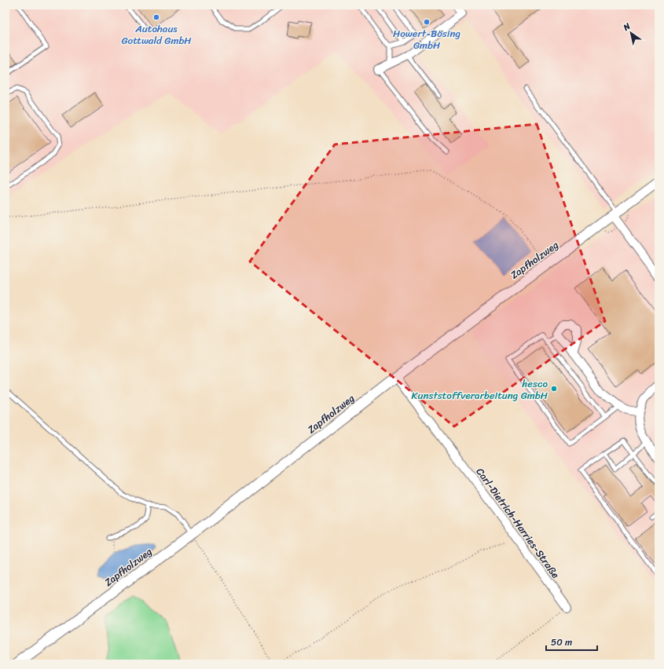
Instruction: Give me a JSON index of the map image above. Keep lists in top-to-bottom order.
{
  "streets": {
    "street": ["Zapfholzweg", "Carl-Dietrich-Harries-Straße"]
  },
  "crossings": [
    ["Zapfholzweg", "Carl-Dietrich-Harries-Straße"]
  ],
  "places": ["Autohaus Gottwald GmbH", "Howert-Bösing GmbH", "hesco Kunststoffverarbeitung GmbH"],
  "scale_bar": "50 m",
  "north": "top left"
}
